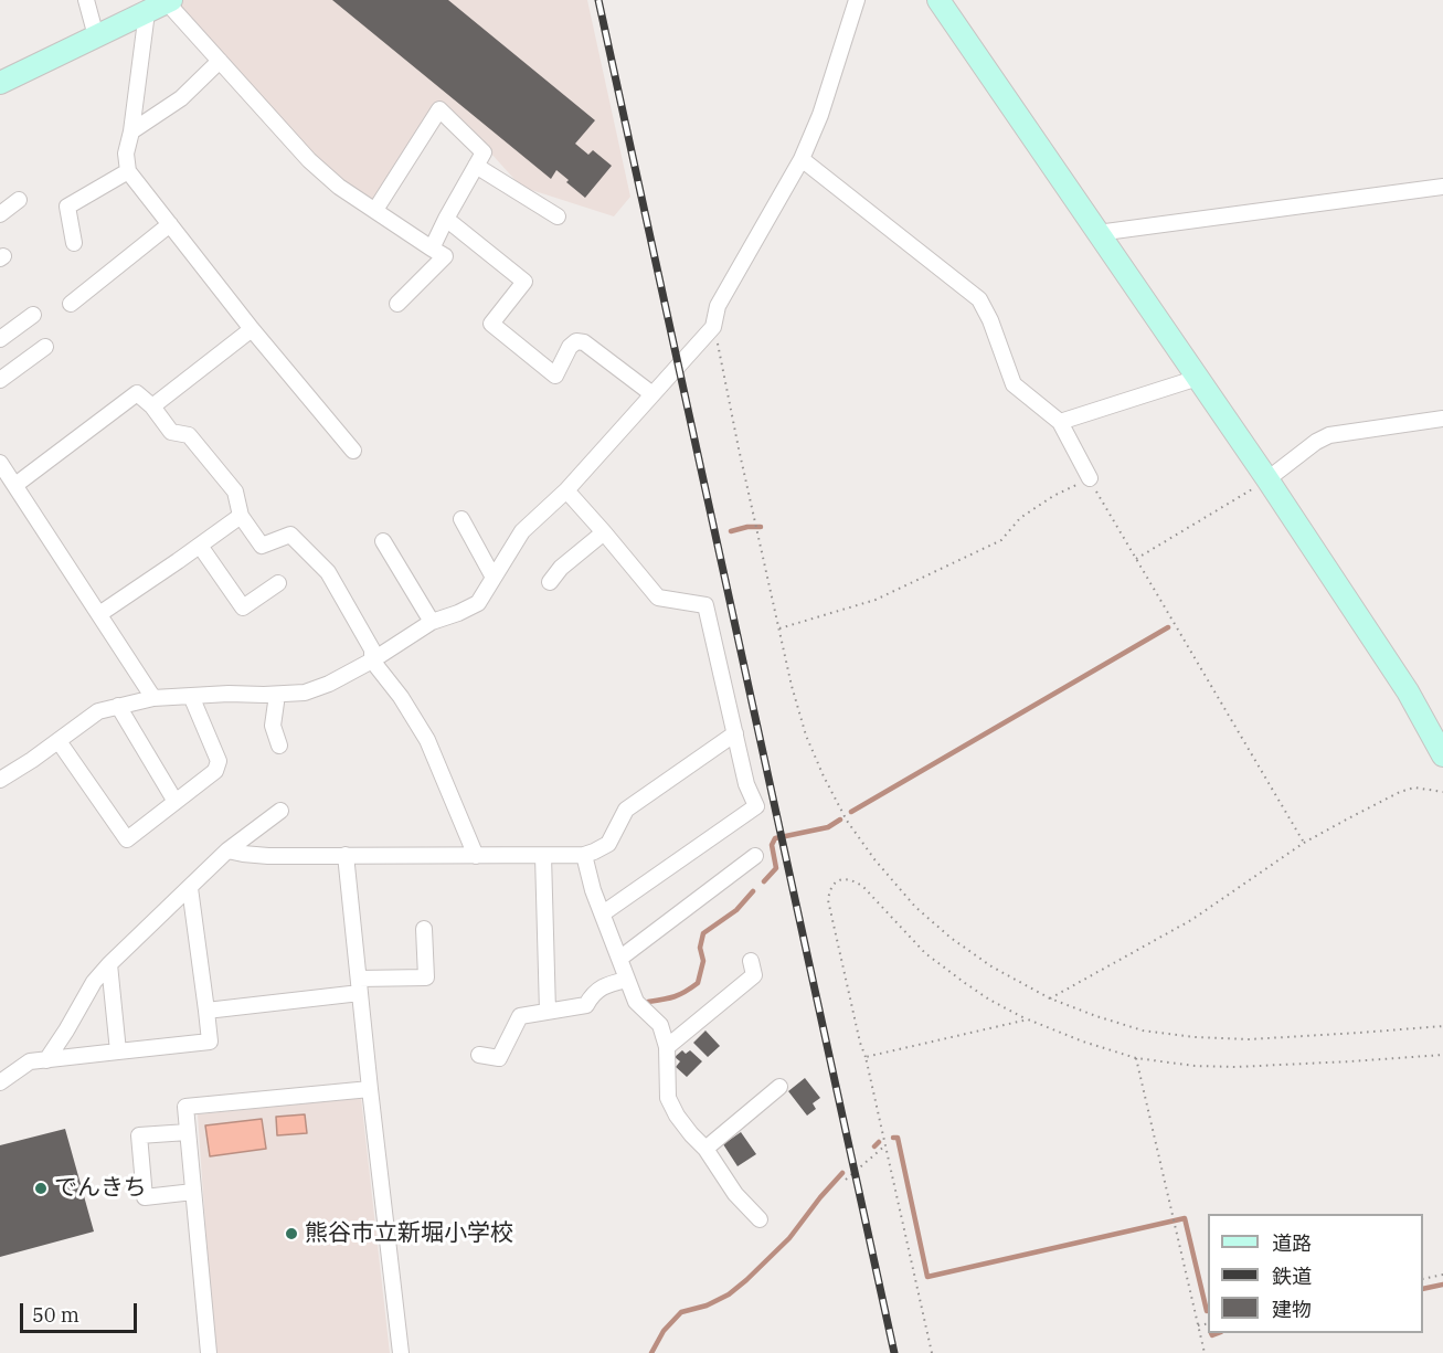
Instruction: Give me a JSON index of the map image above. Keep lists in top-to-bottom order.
{
  "places": ["でんきち", "熊谷市立新堀小学校"],
  "legend": ["道路", "鉄道", "建物"],
  "scale_bar": "50 m"
}
